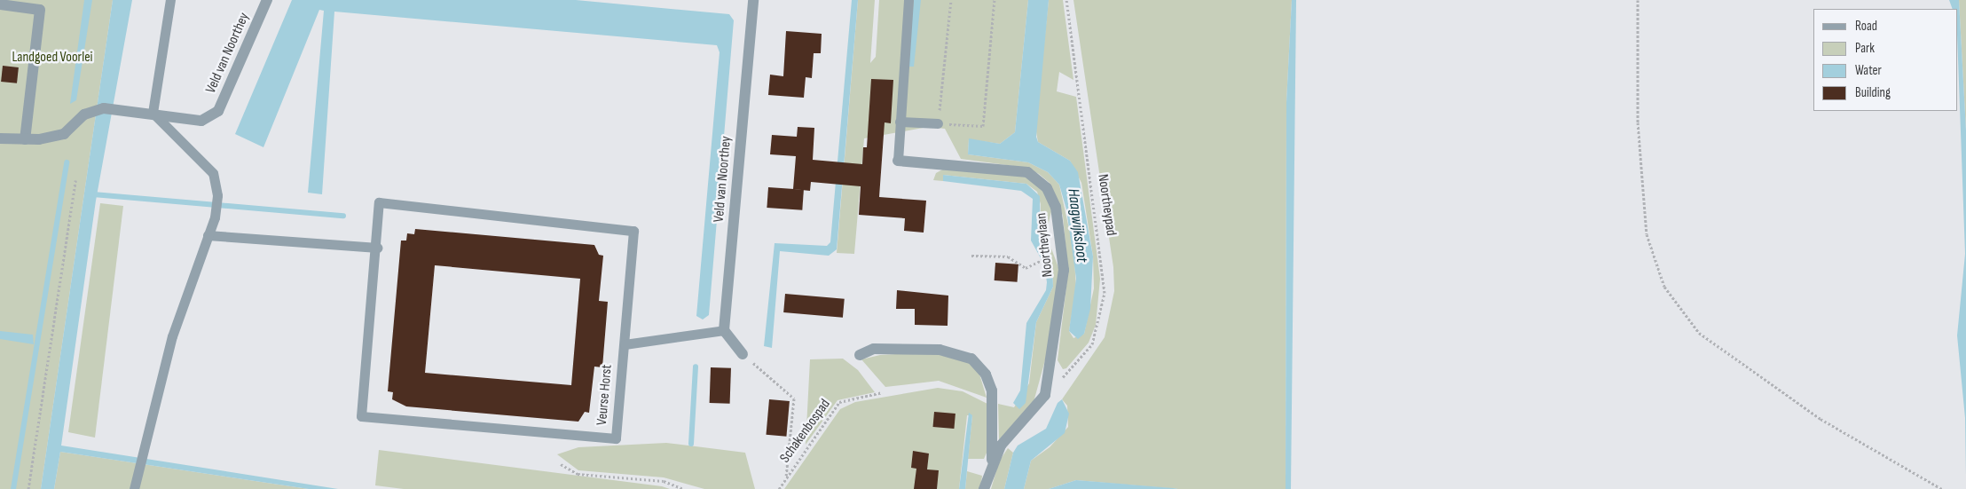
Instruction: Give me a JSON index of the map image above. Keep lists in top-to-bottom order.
{
  "streets": {
    "street": ["Veld van Noorthey", "Noortheylaan"],
    "lane": ["Veurse Horst"],
    "path": ["Noortheypad", "Schakenbospad"]
  },
  "crossings": [
    ["Noortheypad", "Noortheylaan"]
  ],
  "water": ["Haagwijksloot"],
  "parks": ["Landgoed Voorlei"],
  "legend": [
    "Road",
    "Park",
    "Water",
    "Building"
  ]
}
